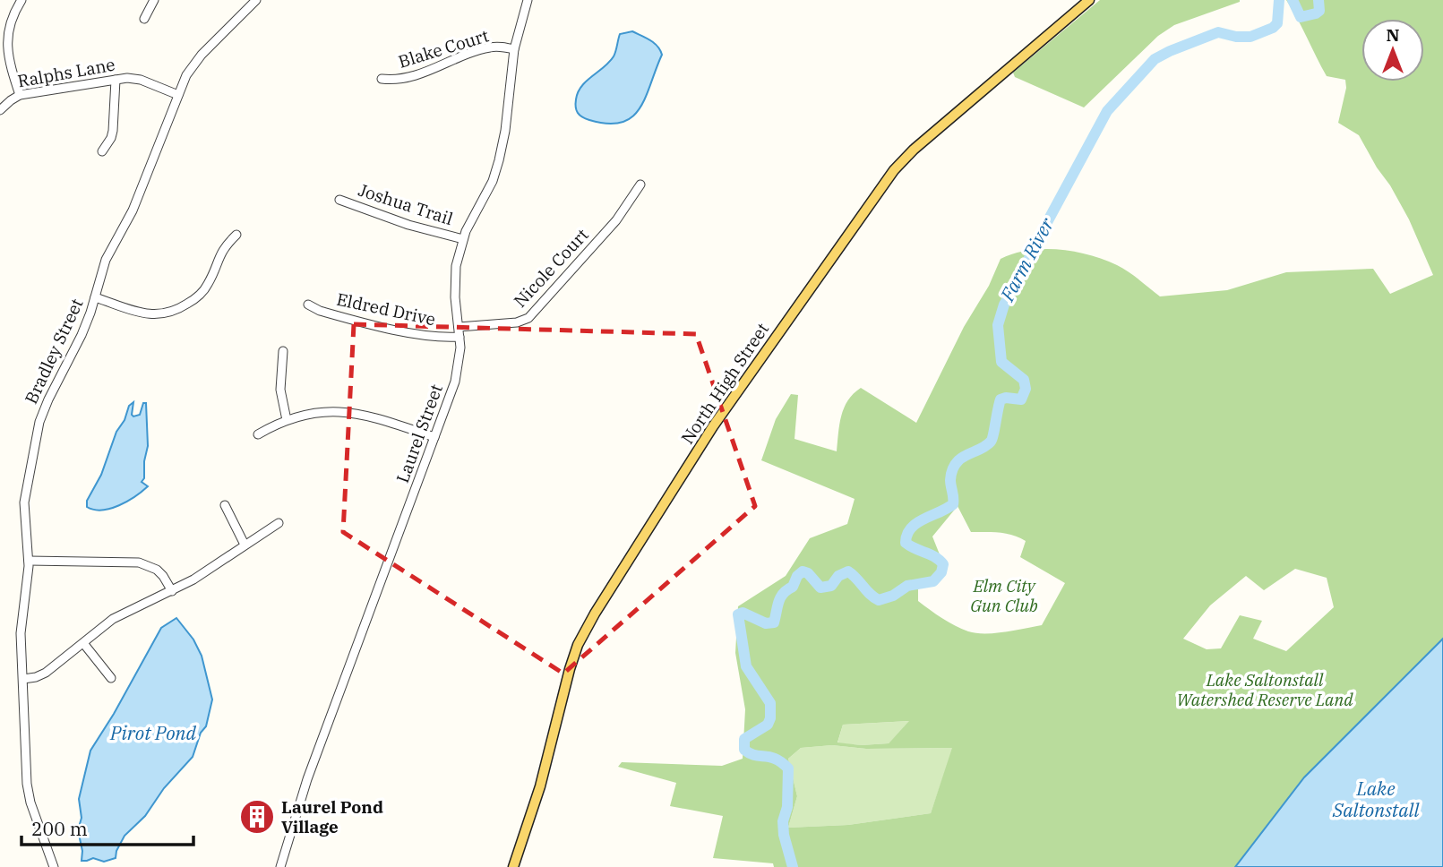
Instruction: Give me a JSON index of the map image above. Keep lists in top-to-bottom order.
{
  "streets": {
    "main road": ["North High Street"],
    "street": [
      "Blake Court",
      "Ralphs Lane",
      "Joshua Trail",
      "Nicole Court",
      "Eldred Drive",
      "Bradley Street",
      "Laurel Street"
    ]
  },
  "crossings": [
    ["Blake Court", "Laurel Street"],
    ["Ralphs Lane", "Bradley Street"],
    ["Joshua Trail", "Laurel Street"],
    ["Nicole Court", "Laurel Street"],
    ["Eldred Drive", "Laurel Street"]
  ],
  "water": ["Farm River", "Pirot Pond", "Lake Saltonstall"],
  "parks": ["Elm City Gun Club", "Lake Saltonstall Watershed Reserve Land"],
  "places": {
    "building": ["Laurel Pond Village"]
  },
  "scale_bar": "200 m",
  "north": "top"
}
